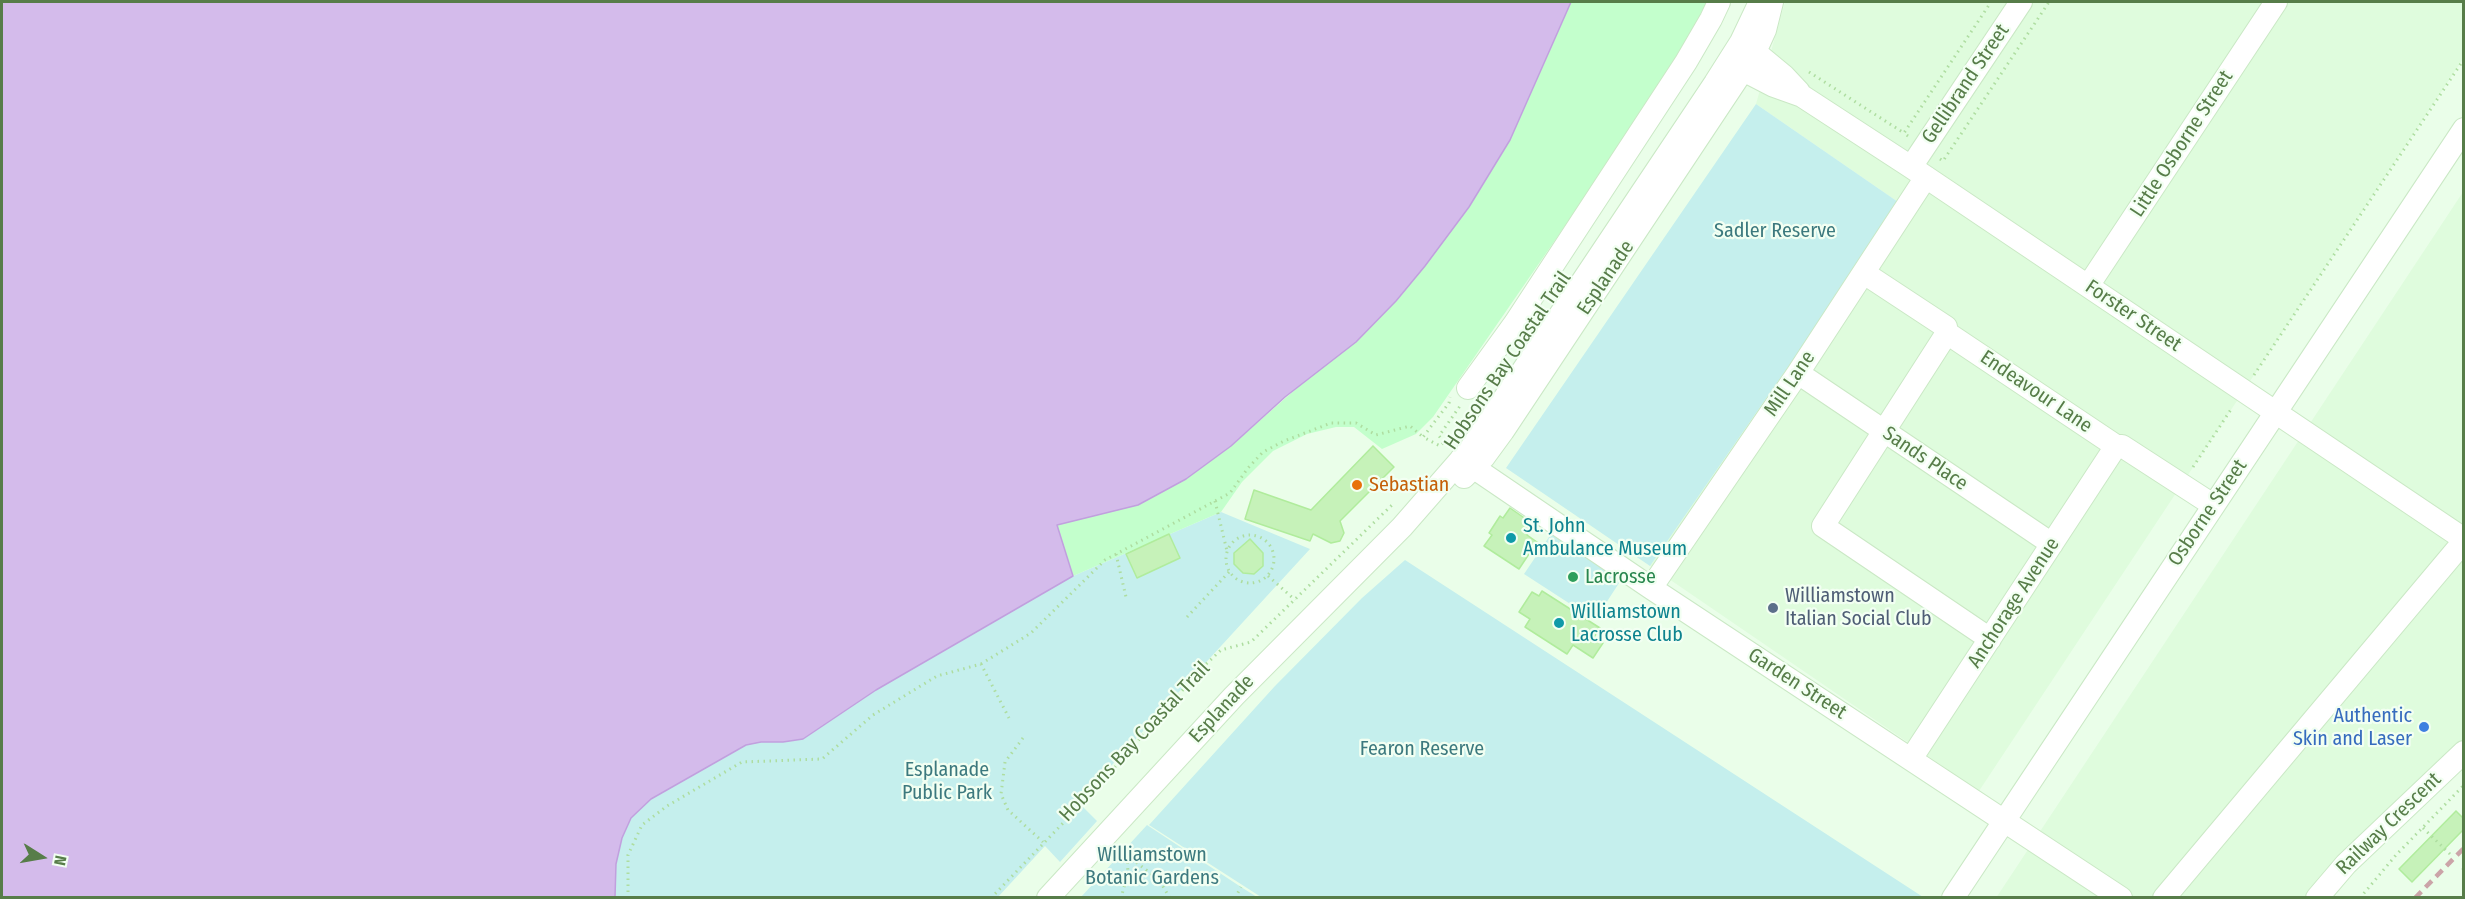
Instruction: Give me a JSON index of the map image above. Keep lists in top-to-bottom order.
{
  "streets": {
    "street": [
      "Gellibrand Street",
      "Little Osborne Street",
      "Esplanade",
      "Forster Street",
      "Hobsons Bay Coastal Trail",
      "Mill Lane",
      "Endeavour Lane",
      "Sands Place",
      "Osborne Street",
      "Anchorage Avenue",
      "Garden Street",
      "Railway Crescent"
    ]
  },
  "crossings": [
    ["Gellibrand Street", "Forster Street"],
    ["Gellibrand Street", "Mill Lane"],
    ["Little Osborne Street", "Forster Street"],
    ["Esplanade", "Forster Street"],
    ["Esplanade", "Garden Street"],
    ["Forster Street", "Mill Lane"],
    ["Forster Street", "Osborne Street"],
    ["Mill Lane", "Endeavour Lane"],
    ["Mill Lane", "Sands Place"],
    ["Mill Lane", "Garden Street"],
    ["Endeavour Lane", "Osborne Street"],
    ["Endeavour Lane", "Anchorage Avenue"],
    ["Sands Place", "Anchorage Avenue"],
    ["Osborne Street", "Garden Street"],
    ["Anchorage Avenue", "Garden Street"]
  ],
  "parks": [
    "Sadler Reserve",
    "Fearon Reserve",
    "Esplanade Public Park",
    "Williamstown Botanic Gardens"
  ],
  "places": [
    "Sebastian",
    "St. John Ambulance Museum",
    "Lacrosse",
    "Williamstown Italian Social Club",
    "Williamstown Lacrosse Club",
    "Authentic Skin and Laser"
  ],
  "north": "right"
}
